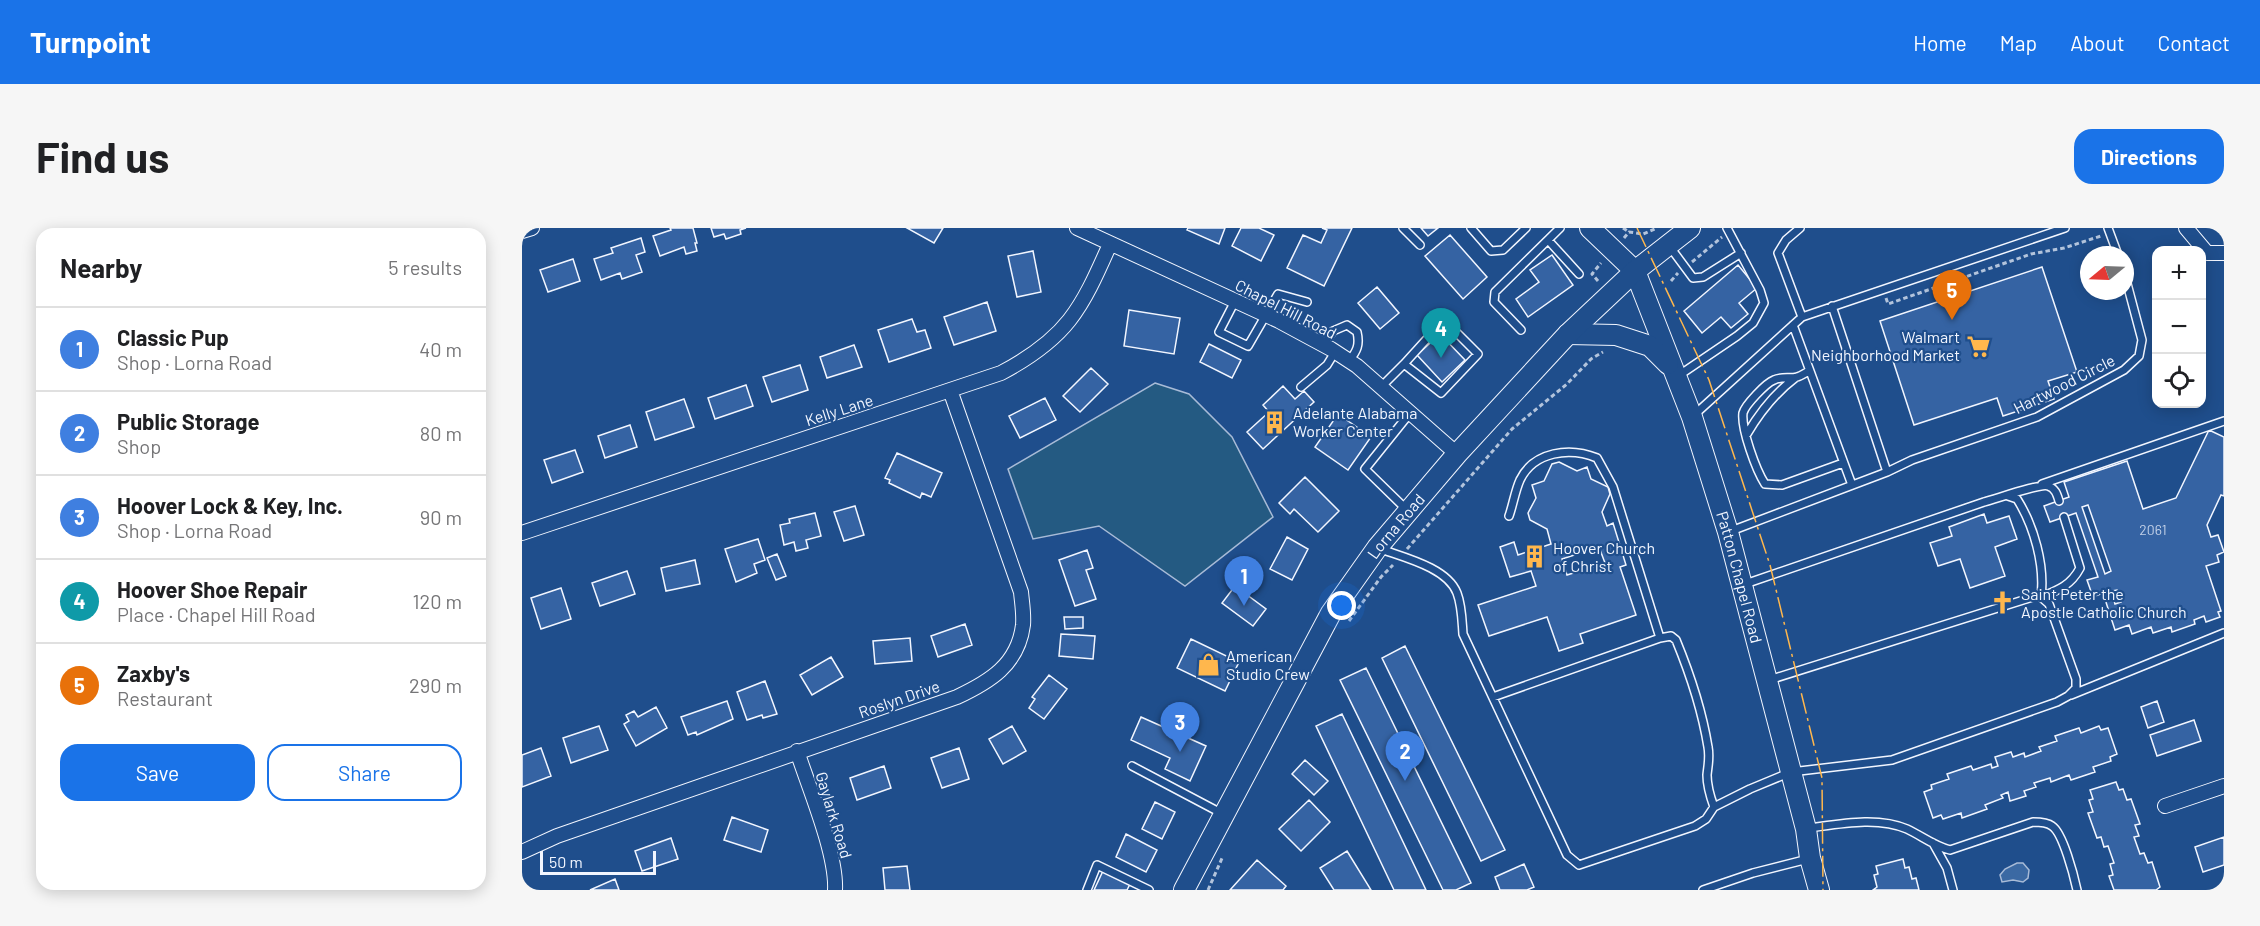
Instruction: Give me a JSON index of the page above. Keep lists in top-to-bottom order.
{
  "streets": {
    "street": [
      "Chapel Hill Road",
      "Kelly Lane",
      "Lorna Road",
      "Patton Chapel Road",
      "Roslyn Drive",
      "Gaylark Road"
    ],
    "lane": ["Hartwood Circle"]
  },
  "crossings": [
    ["Chapel Hill Road", "Kelly Lane"],
    ["Chapel Hill Road", "Lorna Road"],
    ["Hartwood Circle", "Patton Chapel Road"],
    ["Kelly Lane", "Roslyn Drive"],
    ["Lorna Road", "Patton Chapel Road"],
    ["Roslyn Drive", "Gaylark Road"]
  ],
  "places": {
    "supermarket": ["Walmart Neighborhood Market"],
    "building": ["Adelante Alabama Worker Center", "Hoover Church of Christ"],
    "church": ["Saint Peter the Apostle Catholic Church"],
    "shop": ["American Studio Crew"]
  },
  "house_numbers": ["2061"],
  "scale_bar": "50 m",
  "north": "left",
  "page": {
    "header": "Turnpoint",
    "nav": [
      "Home",
      "Map",
      "About",
      "Contact"
    ],
    "buttons": [
      "Directions",
      ["Save", "Share"]
    ],
    "title": "Find us",
    "heading": ["Nearby", "5 results"],
    "map_buttons": ["+", "−"],
    "pins": [
      "5",
      "4",
      "1",
      "3",
      "2"
    ],
    "list": [
      {
        "mark": "1",
        "name": "Classic Pup",
        "note": "Shop · Lorna Road",
        "value": "40 m"
      },
      {
        "mark": "2",
        "name": "Public Storage",
        "note": "Shop",
        "value": "80 m"
      },
      {
        "mark": "3",
        "name": "Hoover Lock & Key, Inc.",
        "note": "Shop · Lorna Road",
        "value": "90 m"
      },
      {
        "mark": "4",
        "name": "Hoover Shoe Repair",
        "note": "Place · Chapel Hill Road",
        "value": "120 m"
      },
      {
        "mark": "5",
        "name": "Zaxby's",
        "note": "Restaurant",
        "value": "290 m"
      }
    ],
    "scale": "50 m"
  }
}
